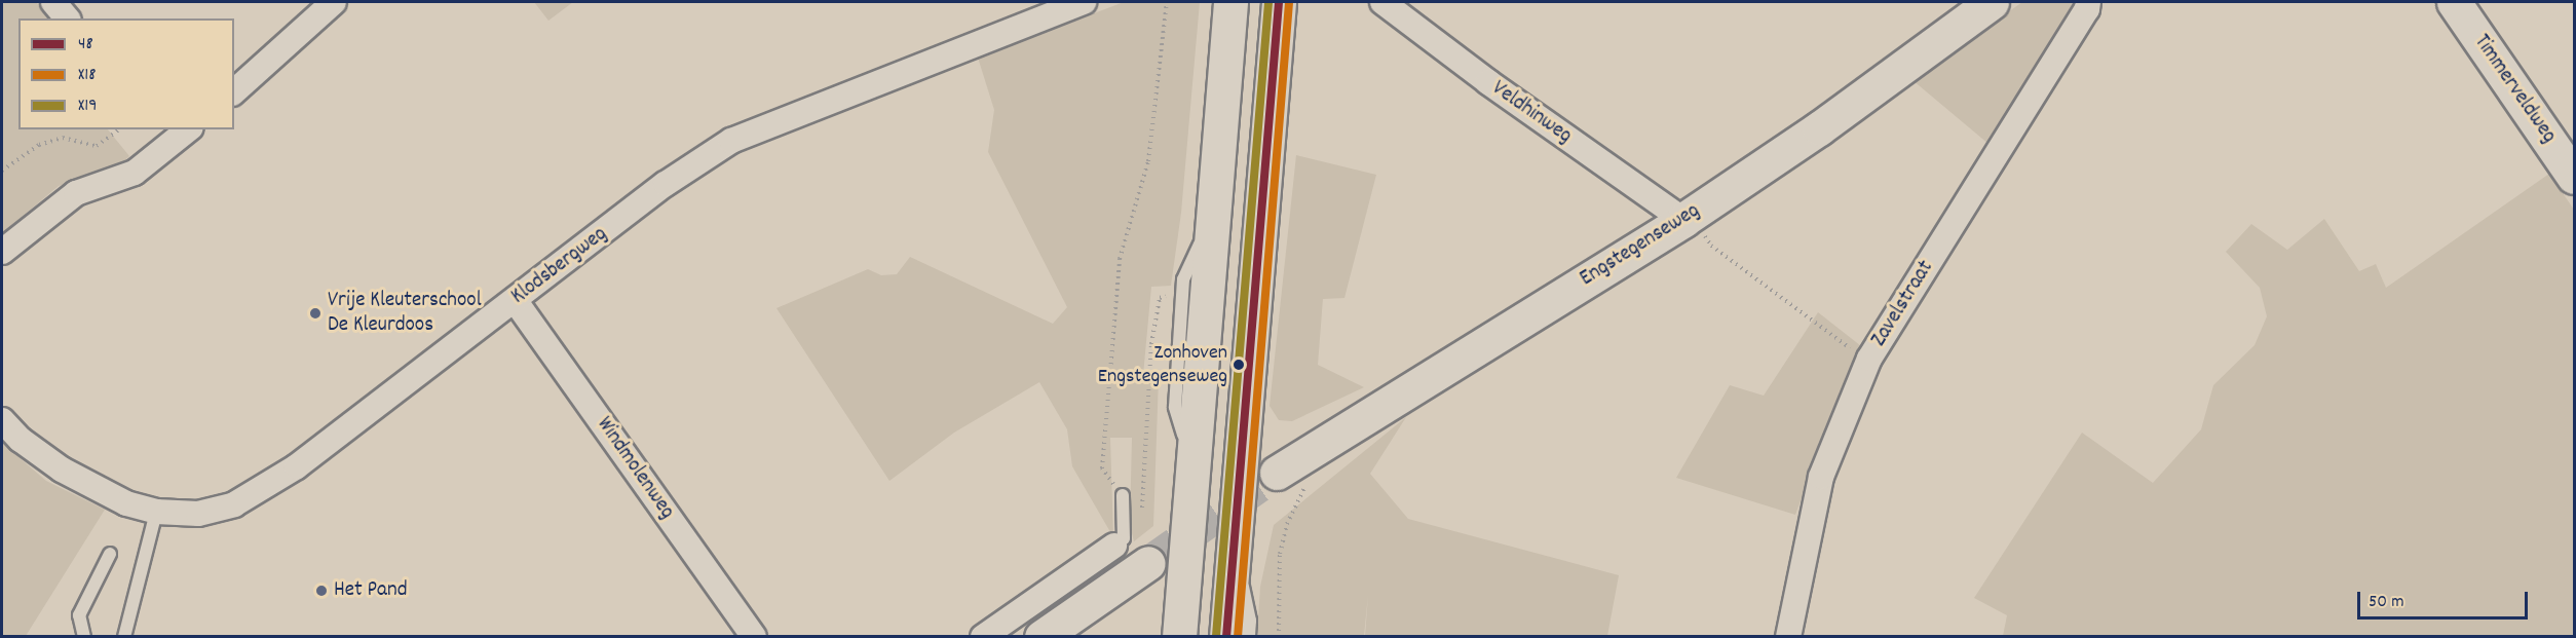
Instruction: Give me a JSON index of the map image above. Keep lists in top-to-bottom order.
{
  "streets": {
    "main road": ["Timmerveldweg", "Engstegenseweg"],
    "street": [
      "Veldhinweg",
      "Klodsbergweg",
      "Zavelstraat",
      "Windmolenweg"
    ]
  },
  "crossings": [
    ["Veldhinweg", "Engstegenseweg"],
    ["Klodsbergweg", "Windmolenweg"]
  ],
  "places": ["Vrije Kleuterschool De Kleurdoos", "Zonhoven Engstegenseweg", "Het Pand"],
  "lines": ["transit line 48", "transit line X19", "transit line X18"],
  "legend": ["48", "X18", "X19"],
  "scale_bar": "50 m"
}
